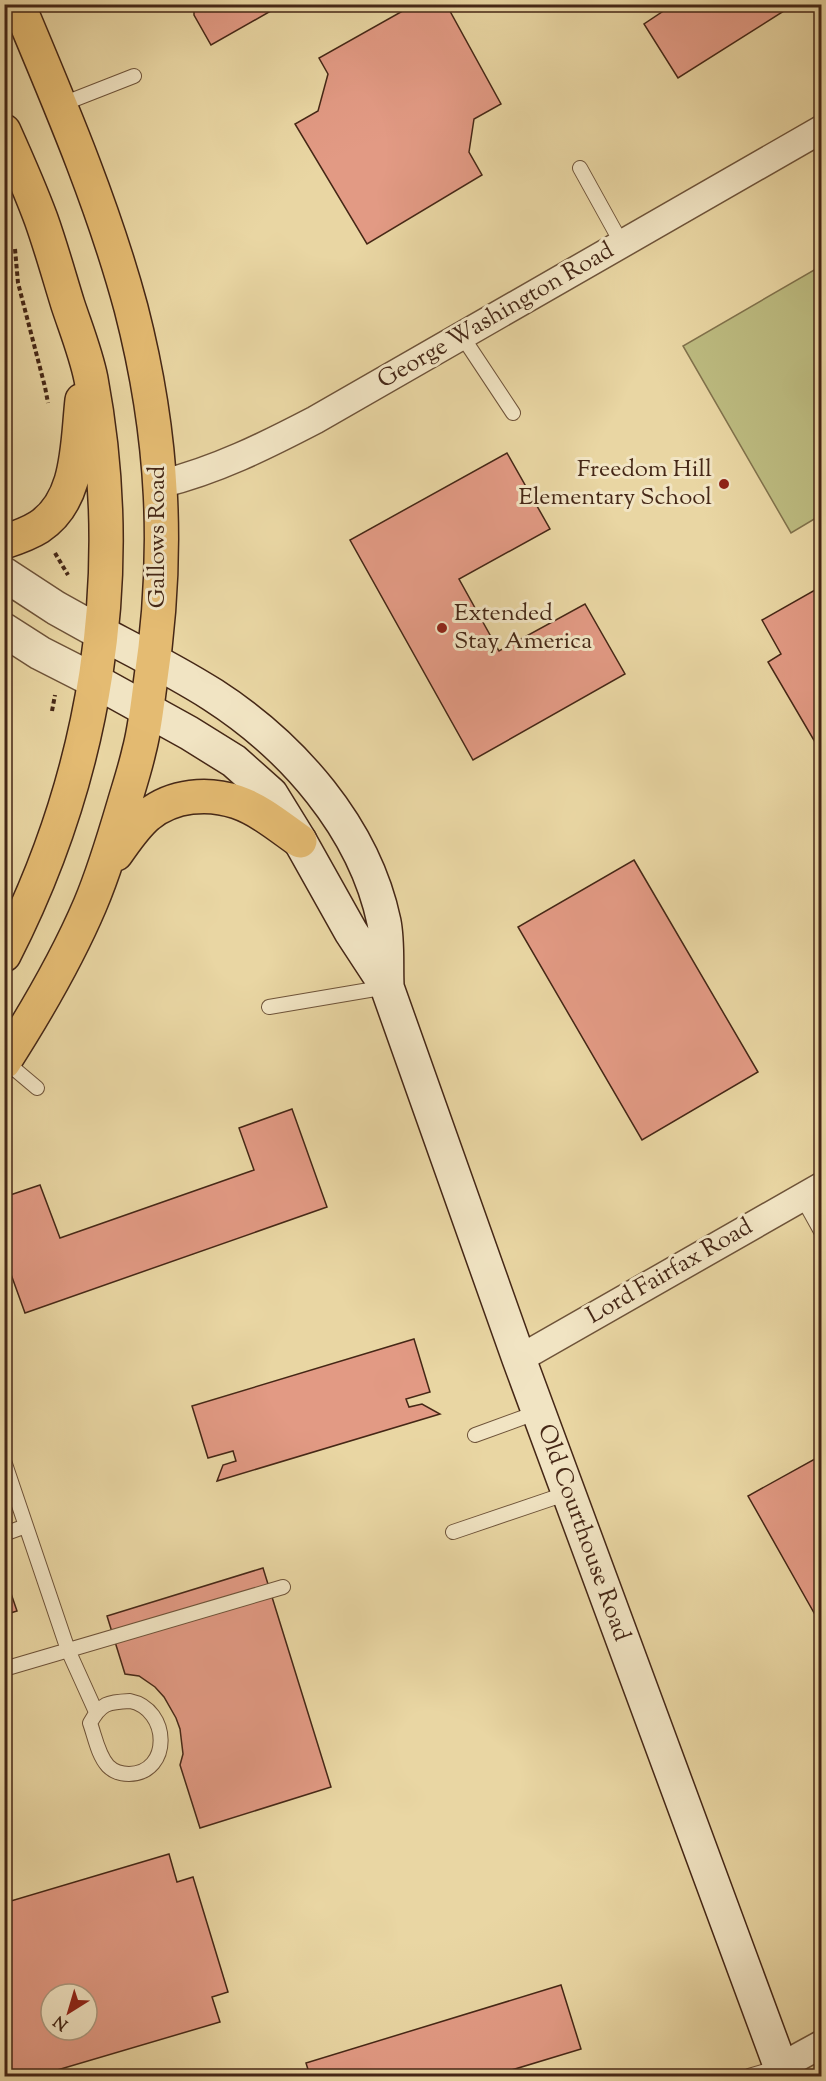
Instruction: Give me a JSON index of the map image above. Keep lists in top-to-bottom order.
{
  "streets": {
    "main road": ["Gallows Road", "Old Courthouse Road"],
    "street": ["George Washington Road", "Lord Fairfax Road"]
  },
  "crossings": [
    ["George Washington Road", "Gallows Road"],
    ["Gallows Road", "Old Courthouse Road"],
    ["Lord Fairfax Road", "Old Courthouse Road"]
  ],
  "places": ["Freedom Hill Elementary School", "Extended Stay America"],
  "north": "bottom left"
}
